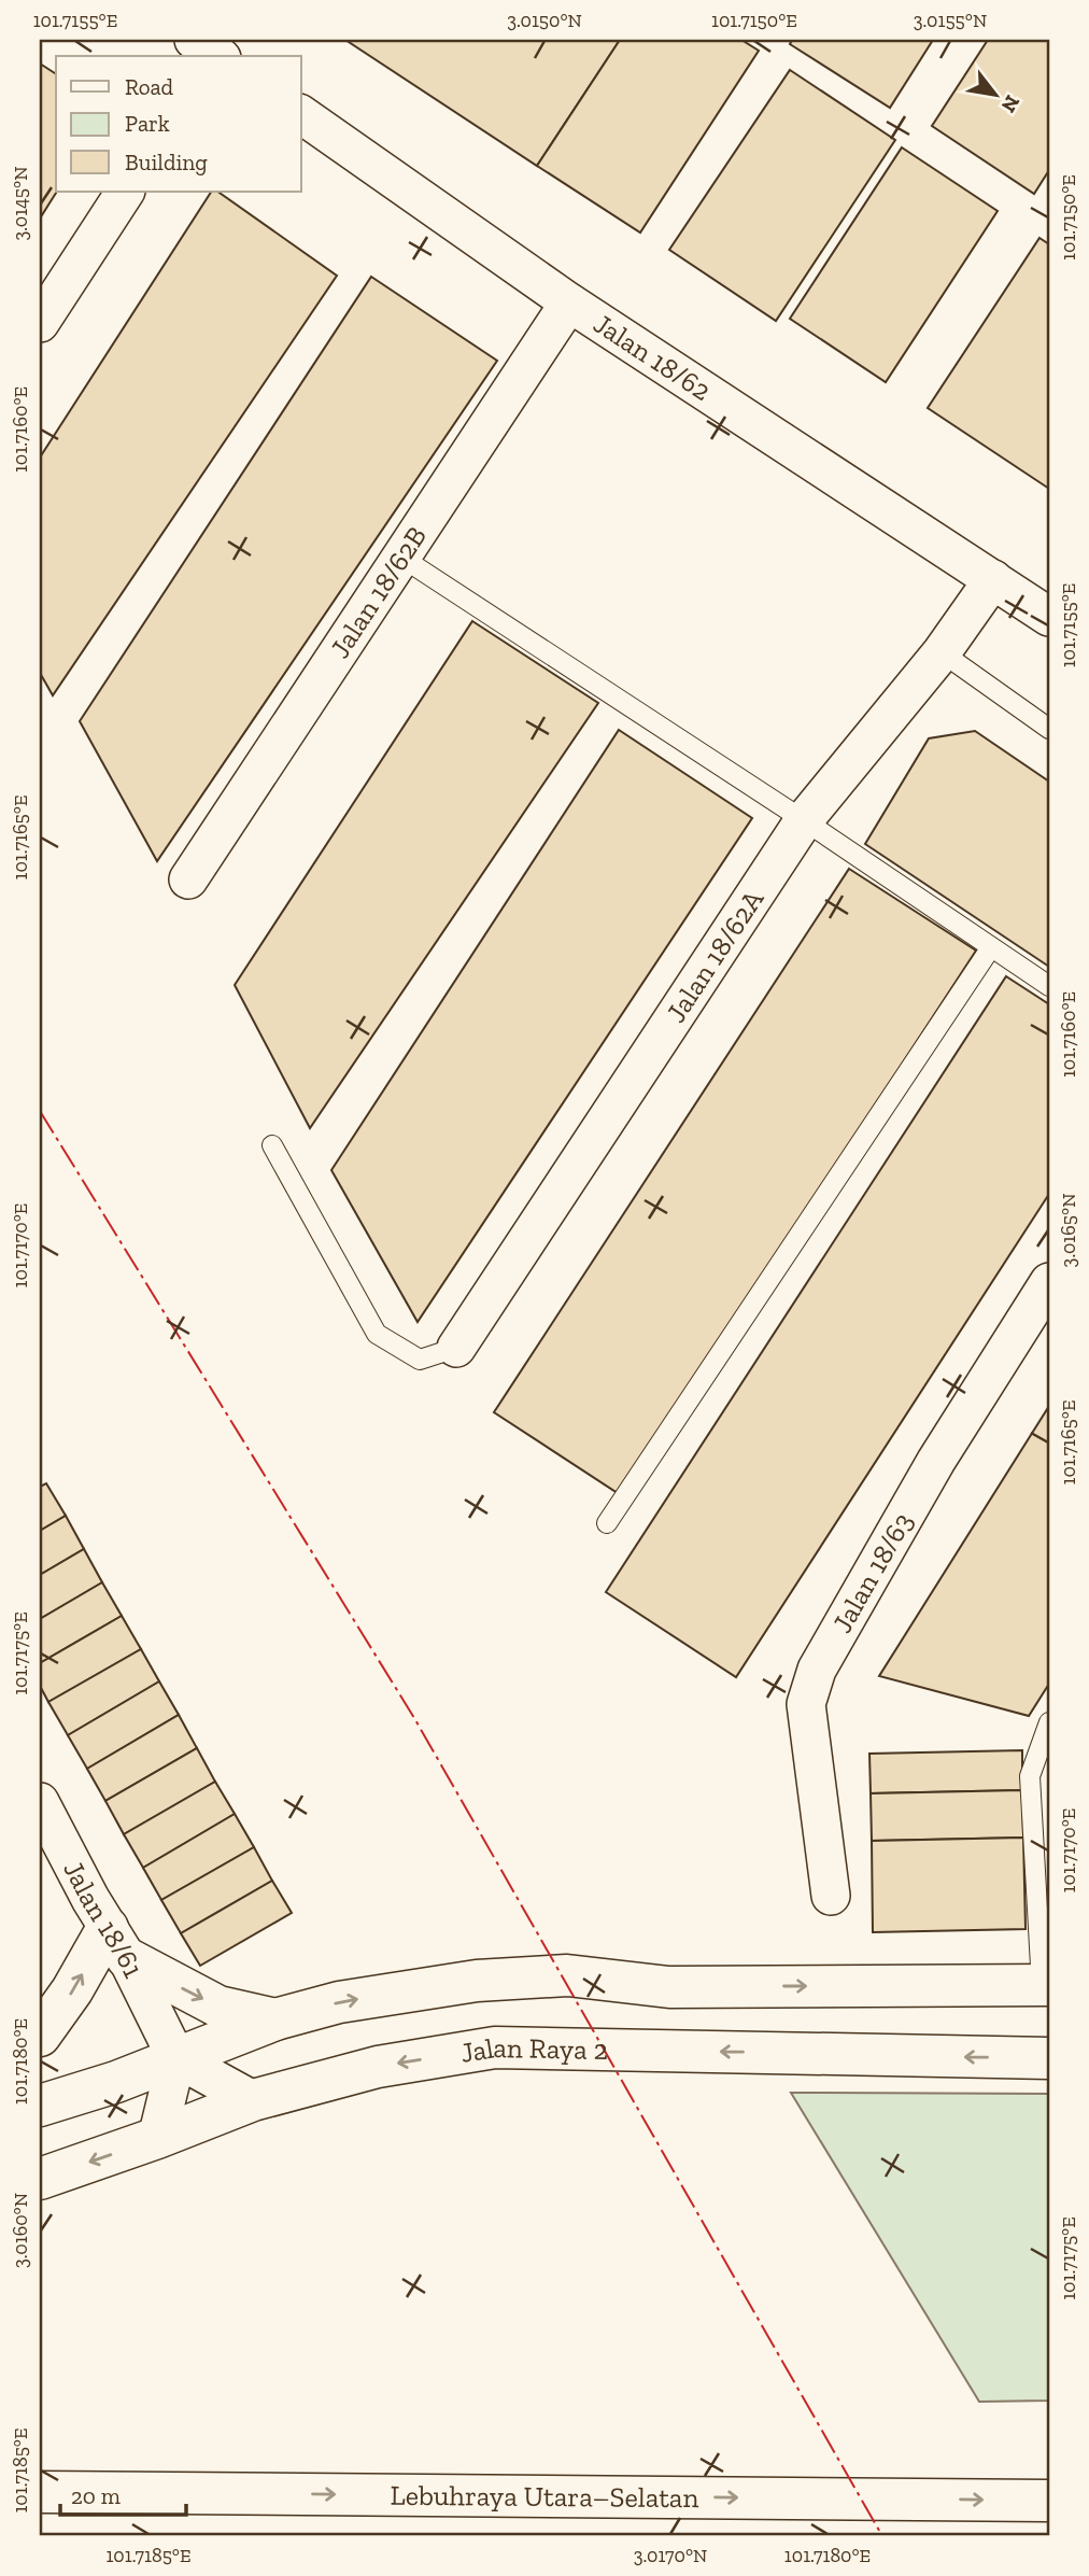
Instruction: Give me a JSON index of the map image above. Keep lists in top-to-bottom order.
{
  "streets": {
    "main road": ["Jalan Raya 2", "Lebuhraya Utara–Selatan"],
    "street": [
      "Jalan 18/62",
      "Jalan 18/62B",
      "Jalan 18/62A",
      "Jalan 18/63",
      "Jalan 18/61"
    ]
  },
  "crossings": [
    ["Jalan 18/62", "Jalan 18/62B"],
    ["Jalan 18/62", "Jalan 18/62A"]
  ],
  "one_way": ["Lebuhraya Utara–Selatan"],
  "legend": ["Road", "Park", "Building"],
  "scale_bar": "20 m",
  "north": "bottom right",
  "coordinates": [
    "101.7155°E",
    "3.0150°N",
    "101.7150°E",
    "3.0155°N",
    "3.0145°N",
    "101.7160°E",
    "101.7165°E",
    "3.0165°N",
    "101.7170°E",
    "101.7175°E",
    "101.7180°E",
    "3.0160°N",
    "101.7185°E",
    "3.0170°N"
  ]
}
